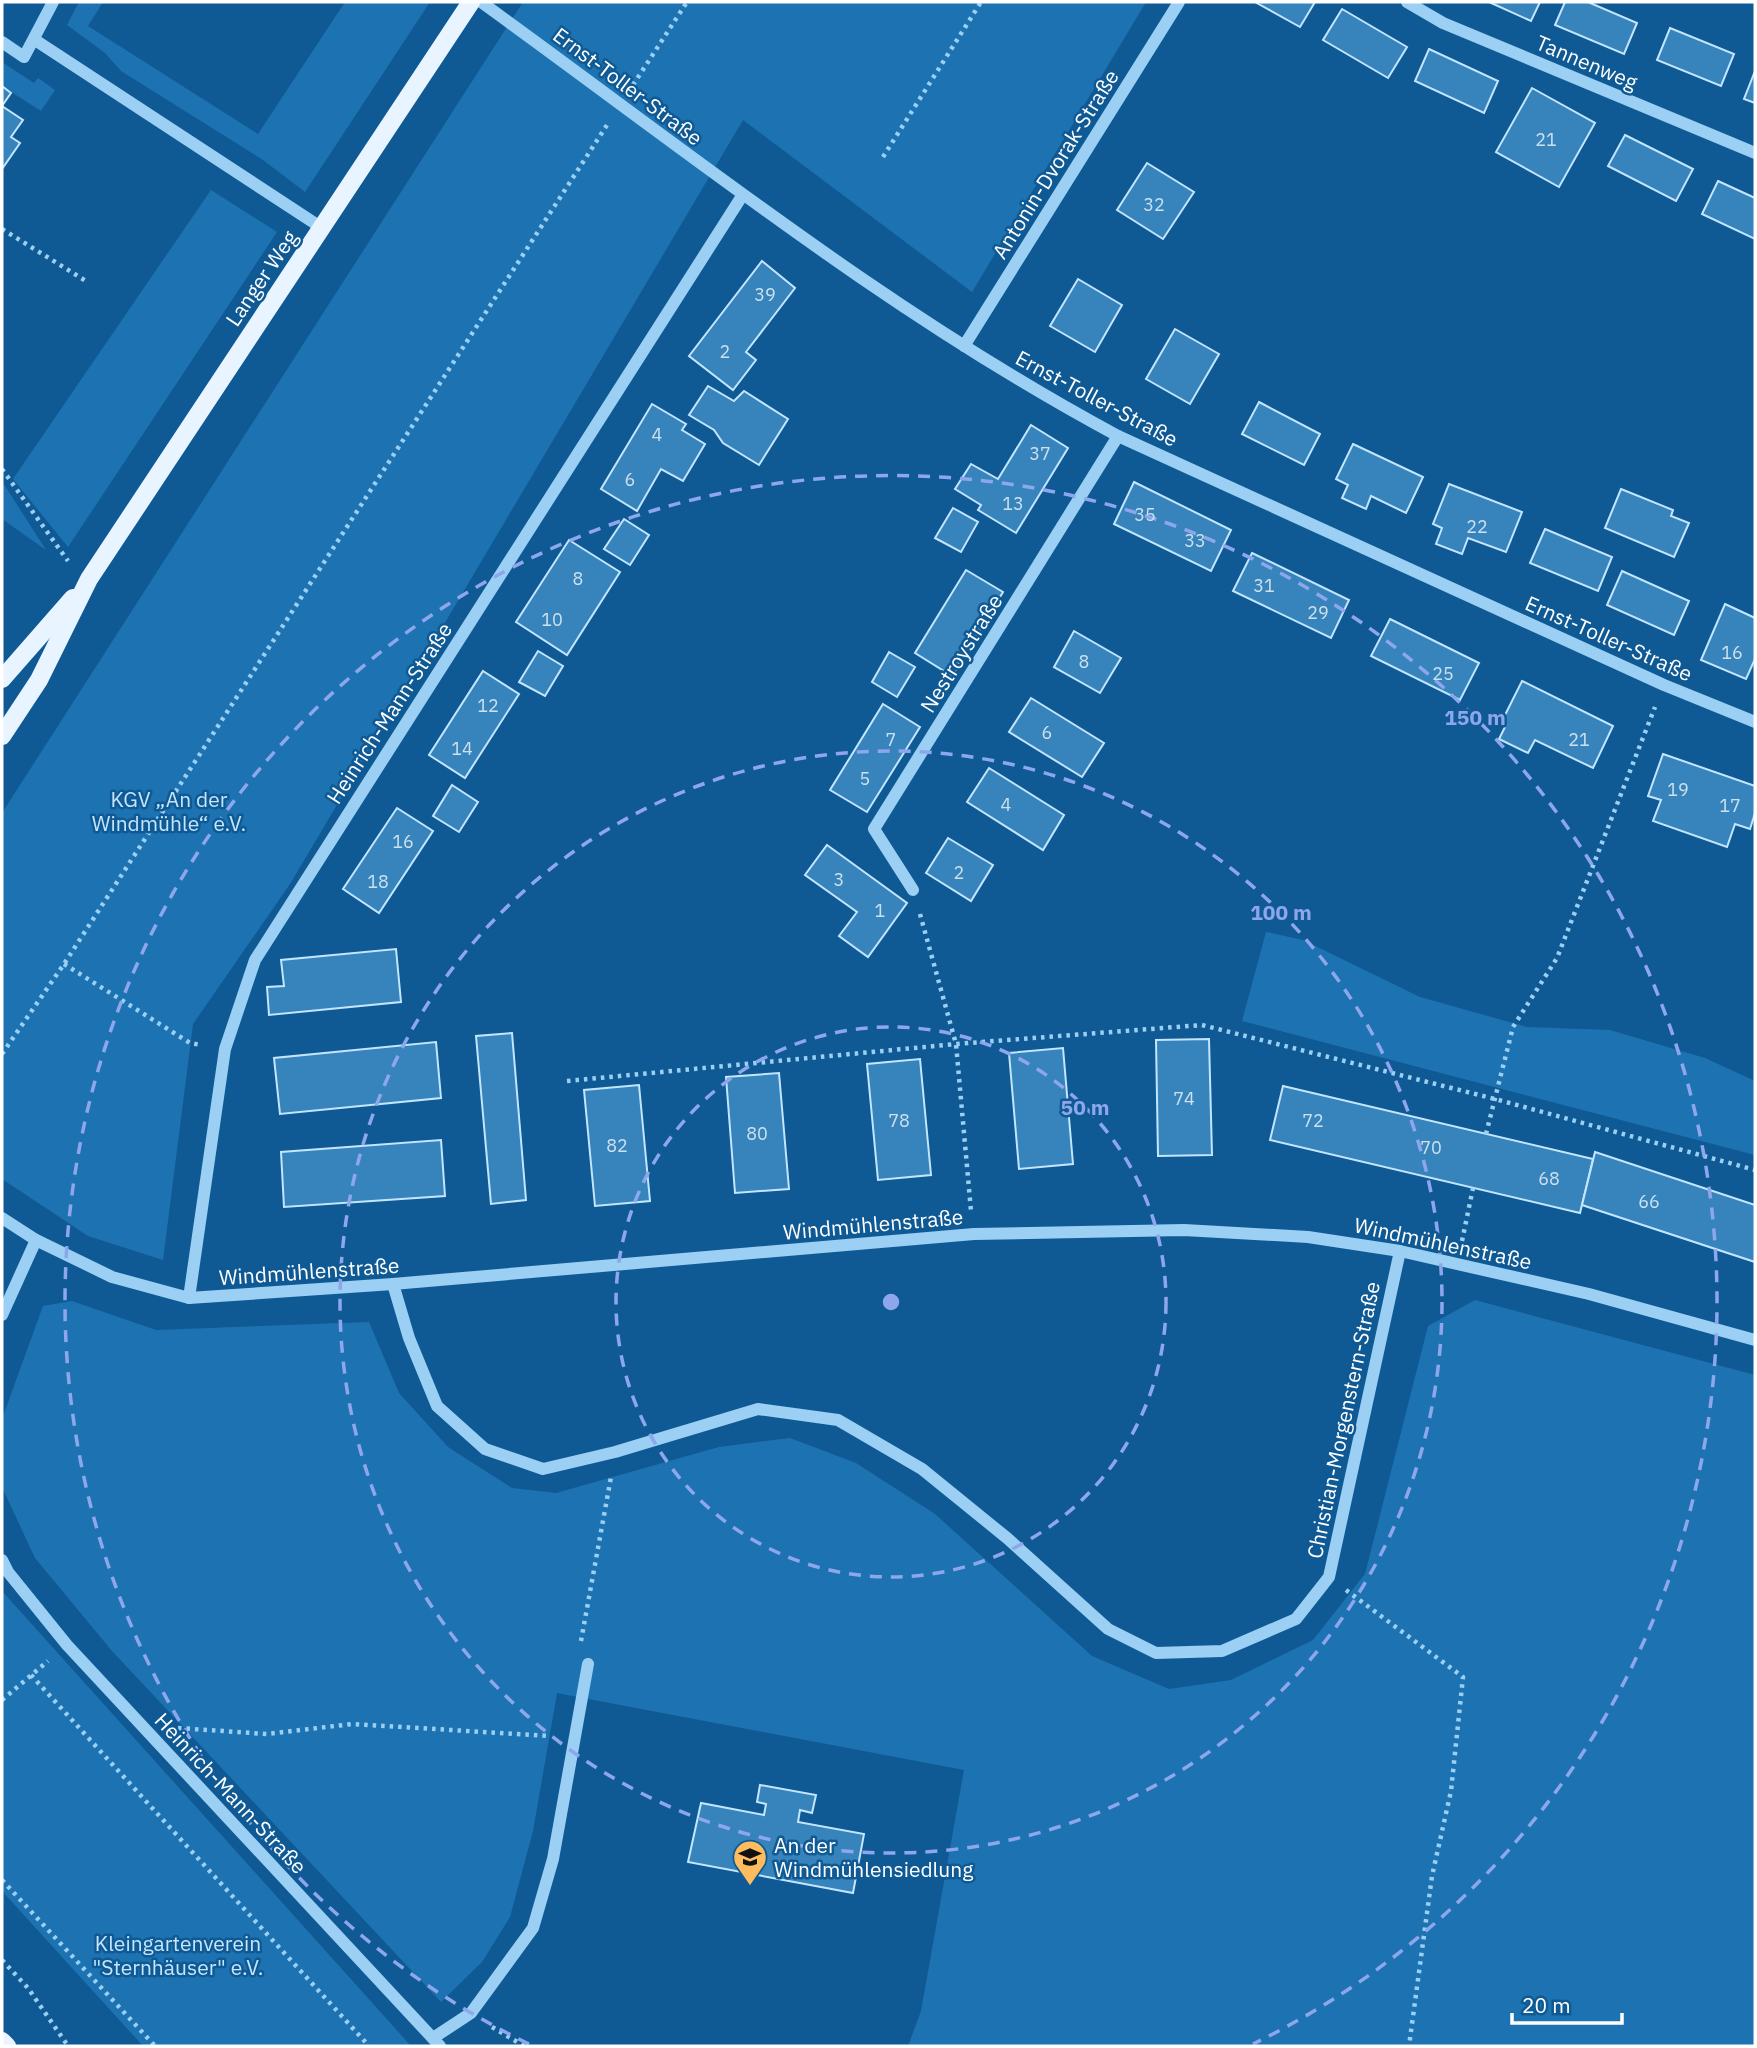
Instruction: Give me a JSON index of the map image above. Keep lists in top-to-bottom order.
{
  "streets": {
    "main road": ["Langer Weg"],
    "street": [
      "Tannenweg",
      "Ernst-Toller-Straße",
      "Antonin-Dvorak-Straße",
      "Nestroystraße",
      "Heinrich-Mann-Straße",
      "Windmühlenstraße",
      "Christian-Morgenstern-Straße"
    ]
  },
  "crossings": [
    ["Ernst-Toller-Straße", "Antonin-Dvorak-Straße"],
    ["Ernst-Toller-Straße", "Nestroystraße"],
    ["Ernst-Toller-Straße", "Heinrich-Mann-Straße"],
    ["Heinrich-Mann-Straße", "Windmühlenstraße"],
    ["Windmühlenstraße", "Christian-Morgenstern-Straße"]
  ],
  "parks": ["KGV „An der Windmühle“ e.V.", "Kleingartenverein \"Sternhäuser\" e.V."],
  "places": {
    "school or university": ["An der Windmühlensiedlung"]
  },
  "house_numbers": [
    "21",
    "32",
    "39",
    "2",
    "4",
    "37",
    "6",
    "13",
    "35",
    "22",
    "33",
    "8",
    "31",
    "29",
    "10",
    "16",
    "8",
    "25",
    "12",
    "6",
    "7",
    "21",
    "14",
    "5",
    "19",
    "4",
    "17",
    "16",
    "2",
    "3",
    "18",
    "1",
    "74",
    "78",
    "72",
    "80",
    "82",
    "70",
    "68",
    "66"
  ],
  "scale_bar": "20 m",
  "rings": ["150 m", "100 m", "50 m"]
}
